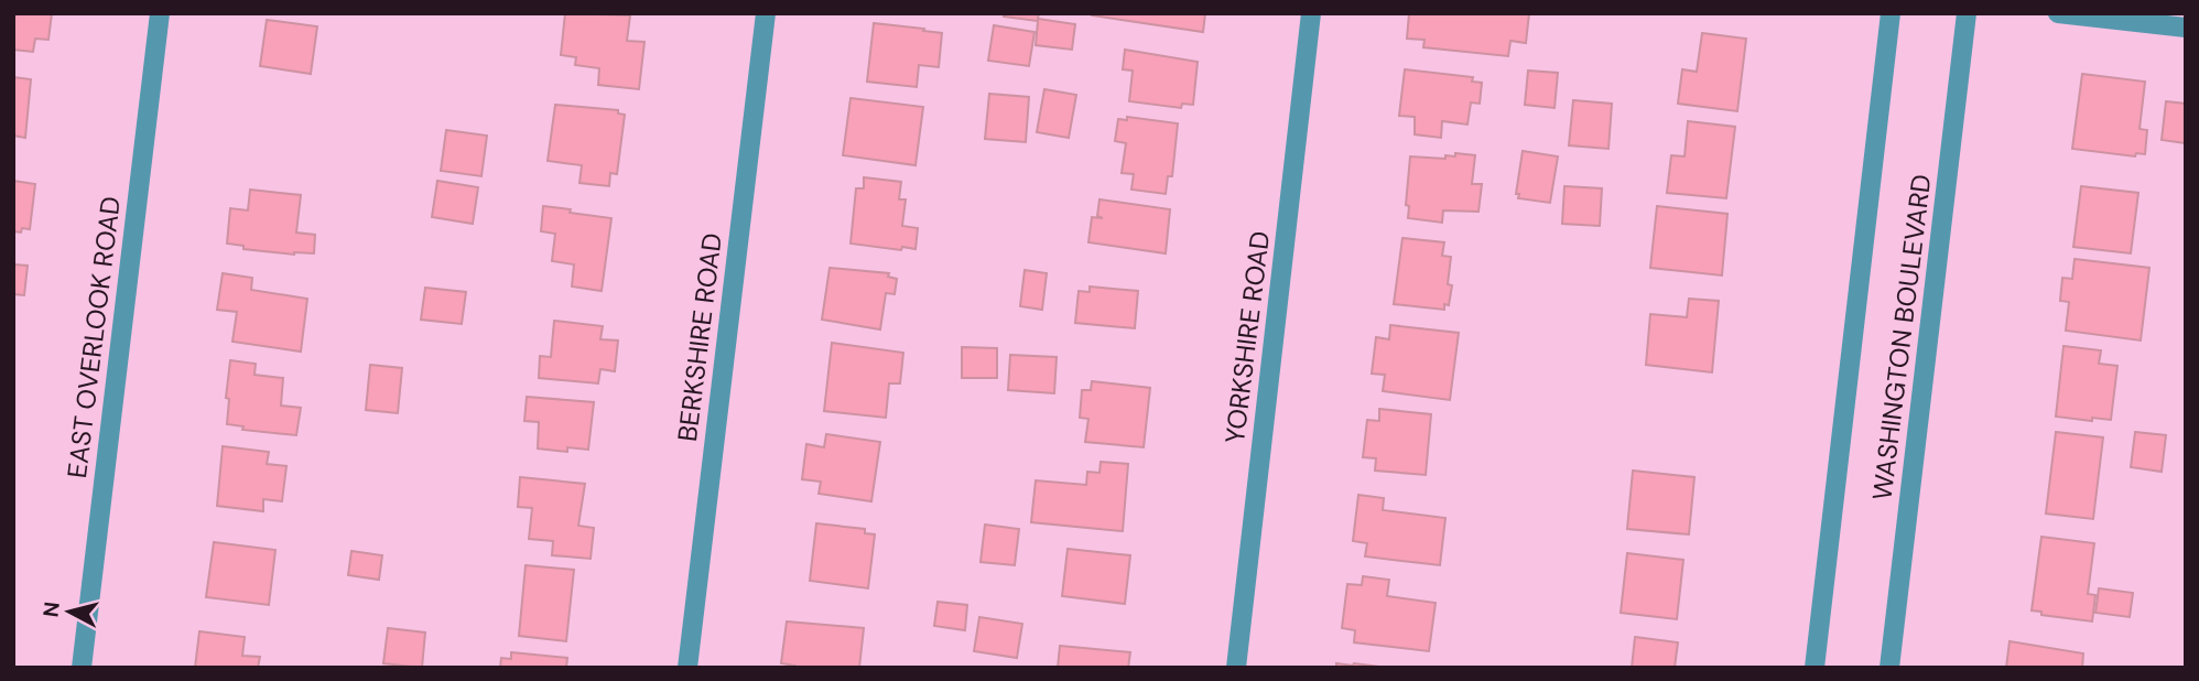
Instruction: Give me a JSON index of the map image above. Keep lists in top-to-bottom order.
{
  "streets": {
    "street": [
      "EAST OVERLOOK ROAD",
      "BERKSHIRE ROAD",
      "YORKSHIRE ROAD",
      "WASHINGTON BOULEVARD"
    ]
  },
  "north": "left"
}
